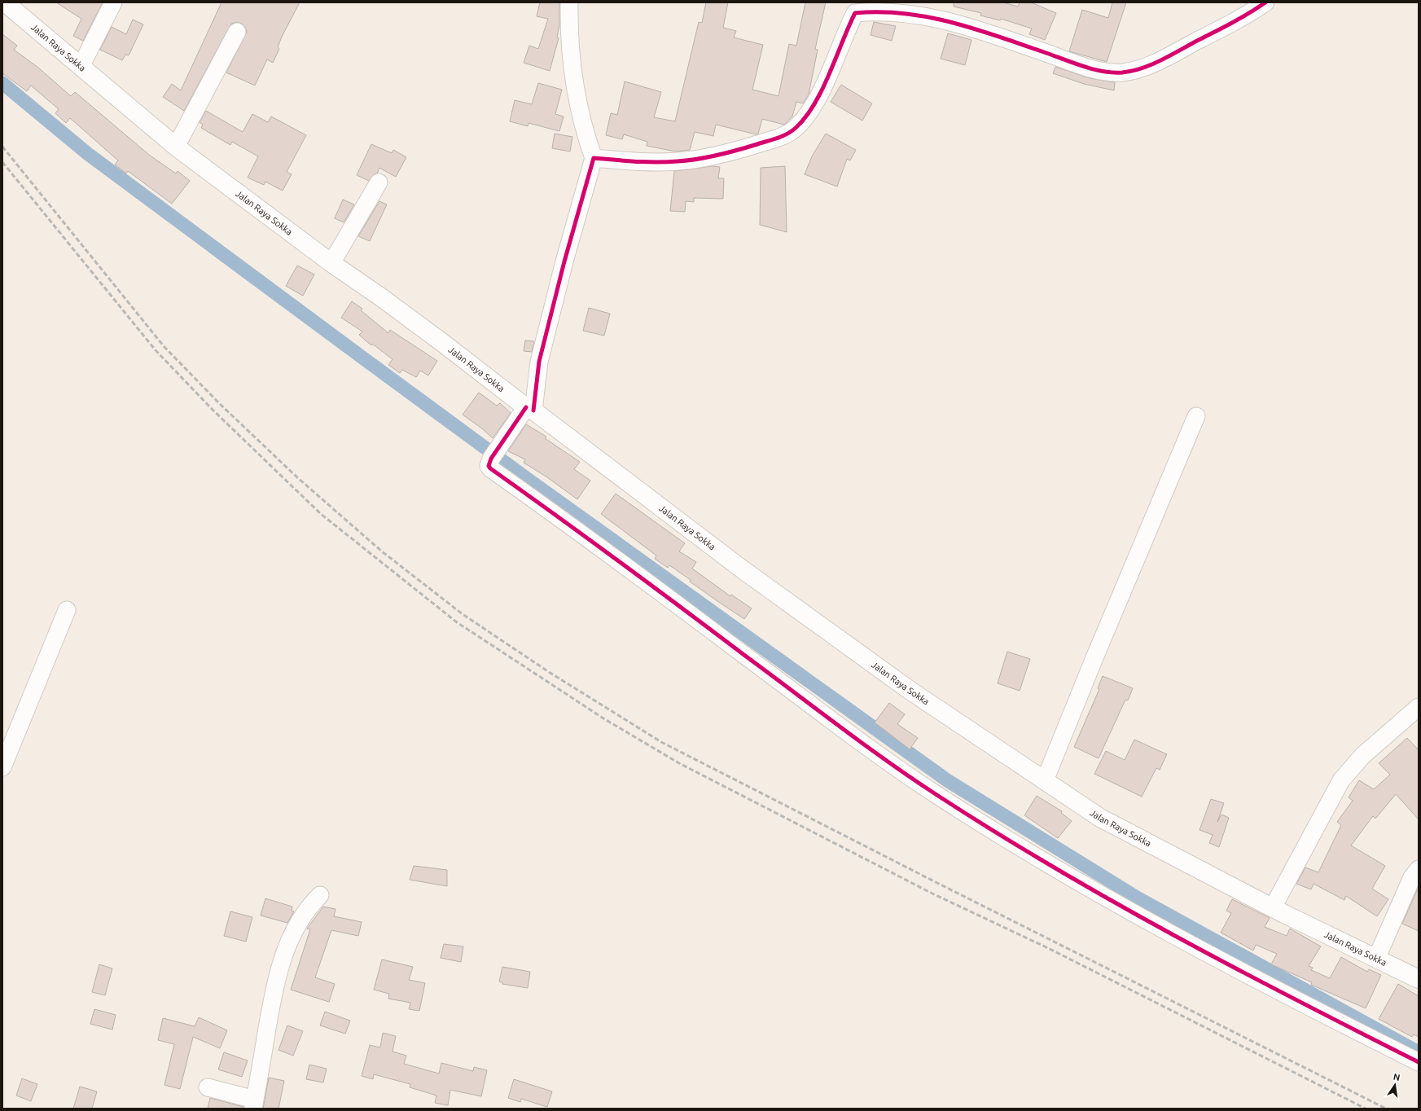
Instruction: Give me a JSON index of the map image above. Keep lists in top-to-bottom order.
{
  "streets": {
    "main road": ["Jalan Raya Sokka"]
  },
  "north": "top"
}
